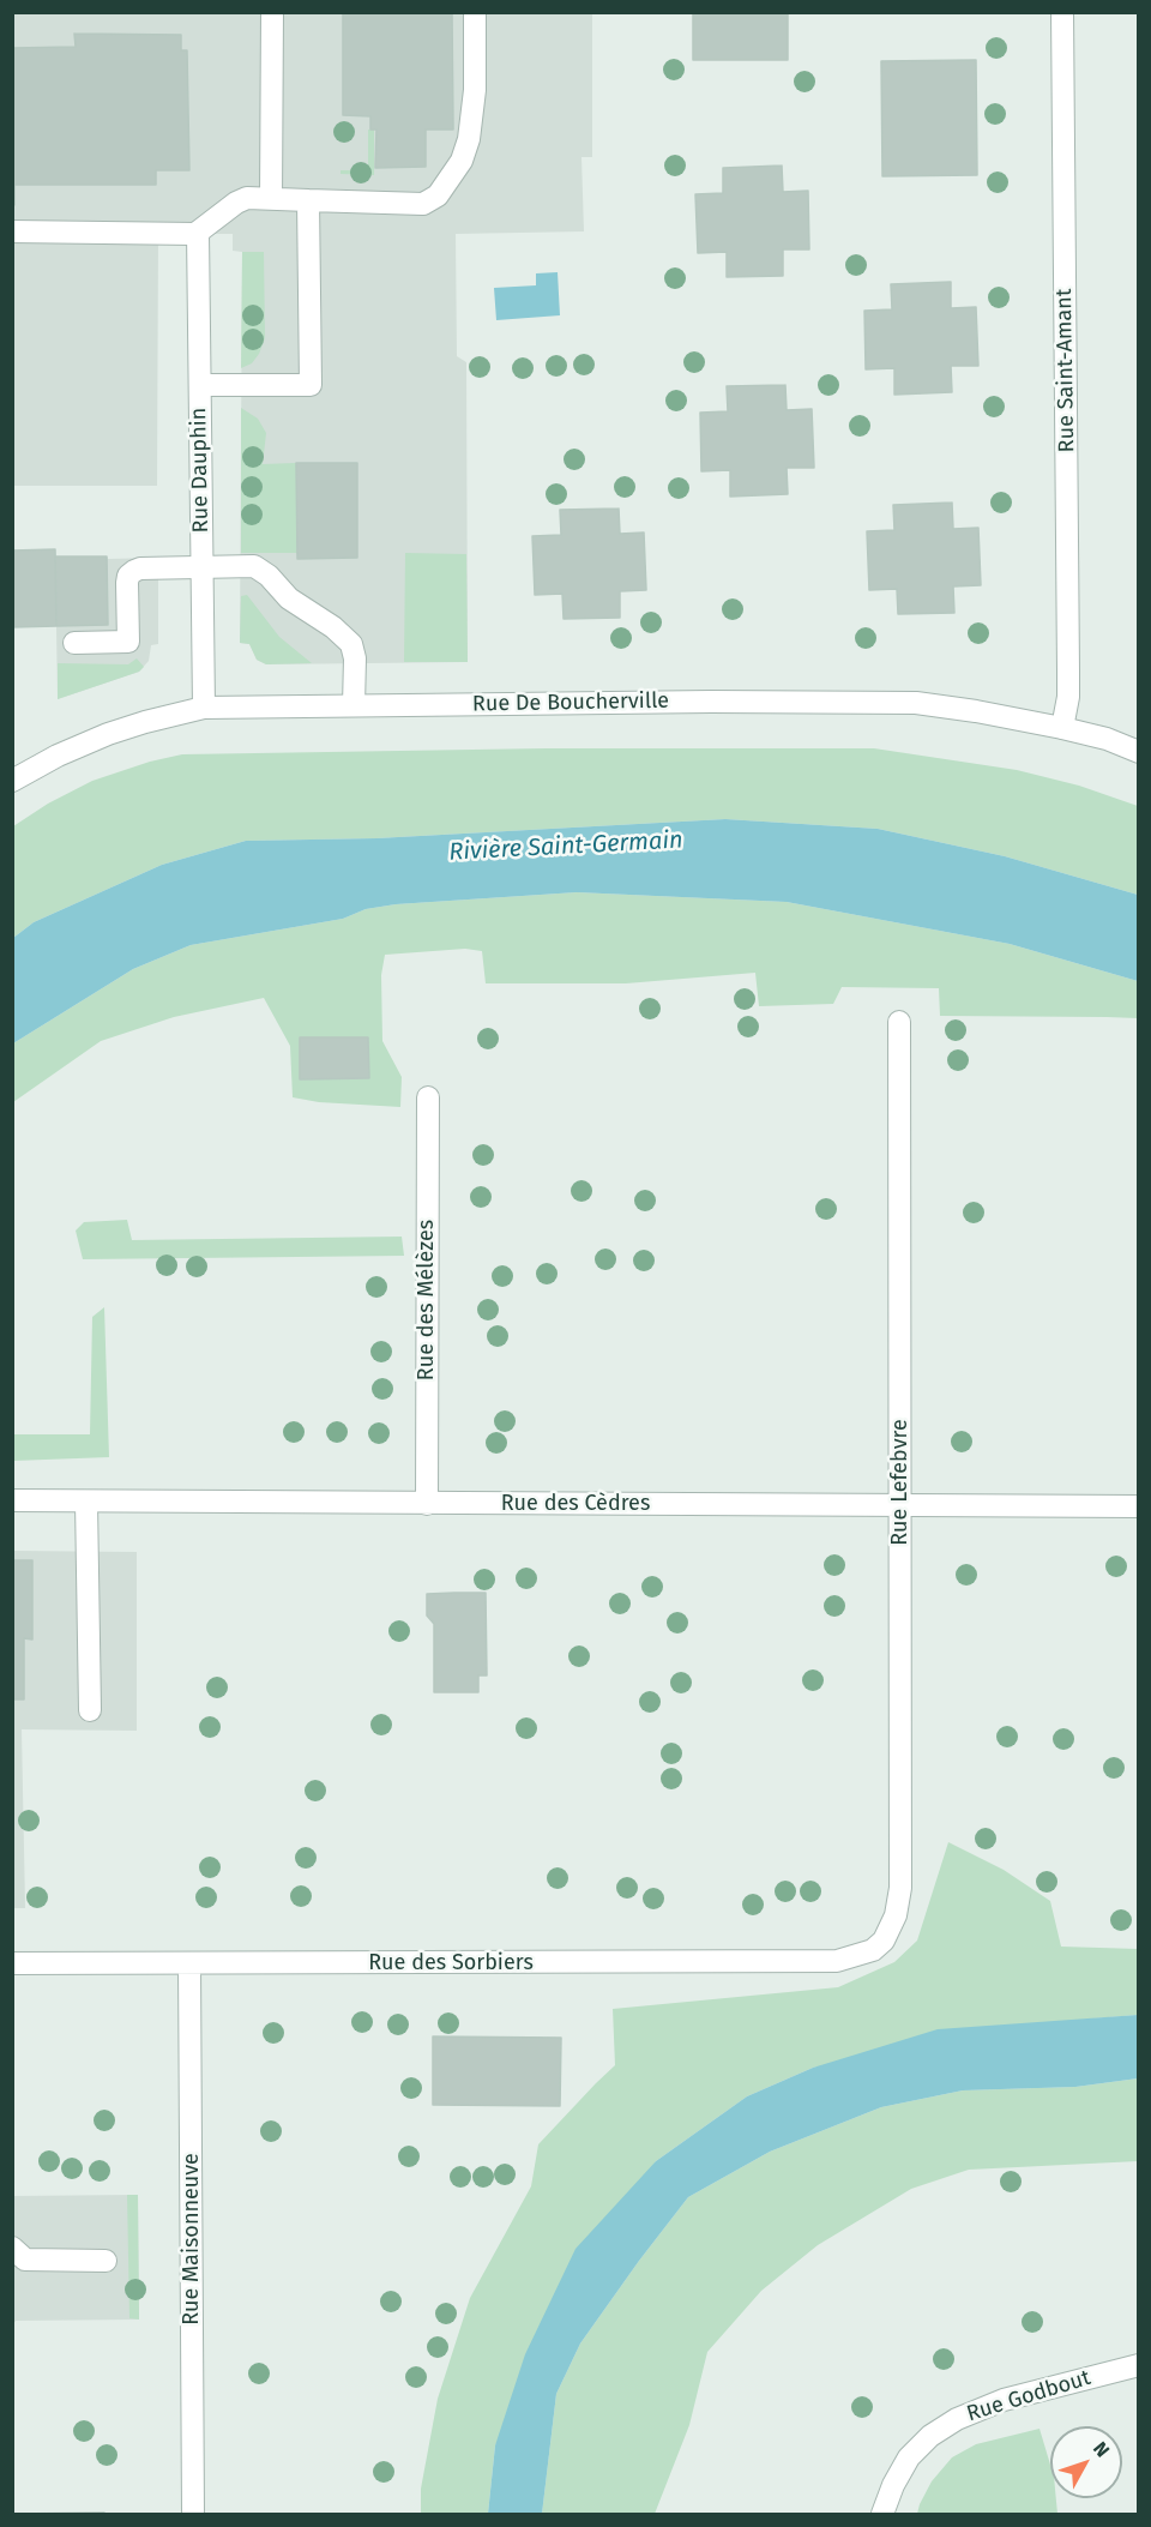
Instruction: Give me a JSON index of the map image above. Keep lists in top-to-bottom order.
{
  "streets": {
    "street": [
      "Rue Saint-Amant",
      "Rue Dauphin",
      "Rue De Boucherville",
      "Rue des Mélèzes",
      "Rue Lefebvre",
      "Rue des Cèdres",
      "Rue des Sorbiers",
      "Rue Maisonneuve",
      "Rue Godbout"
    ]
  },
  "crossings": [
    ["Rue Saint-Amant", "Rue De Boucherville"],
    ["Rue Dauphin", "Rue De Boucherville"],
    ["Rue des Mélèzes", "Rue des Cèdres"],
    ["Rue Lefebvre", "Rue des Cèdres"],
    ["Rue Lefebvre", "Rue des Sorbiers"],
    ["Rue des Sorbiers", "Rue Maisonneuve"]
  ],
  "water": ["Rivière Saint-Germain"],
  "north": "top right"
}
